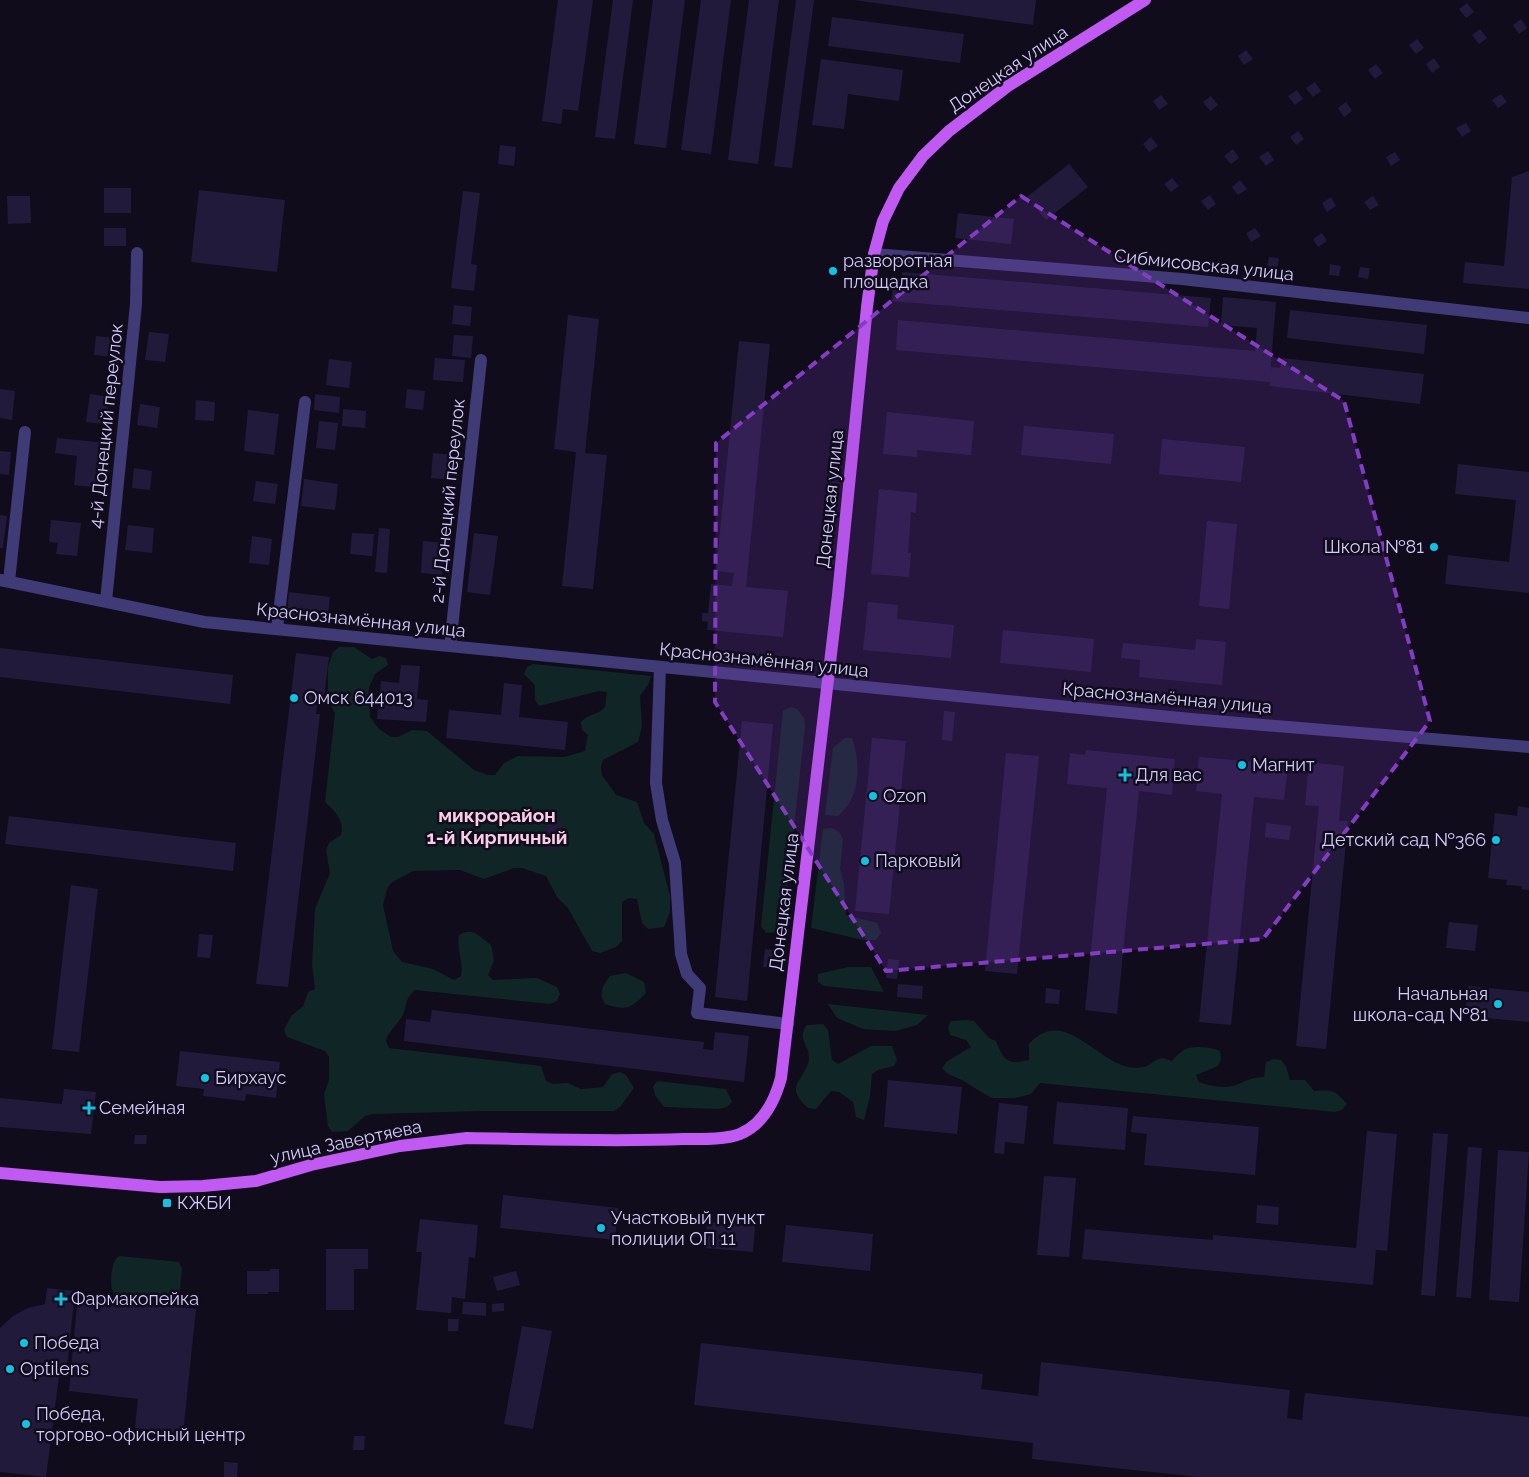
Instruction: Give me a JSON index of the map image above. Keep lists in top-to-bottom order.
{
  "streets": {
    "main road": ["Донецкая улица", "улица Завертяева"],
    "street": [
      "Сибмисовская улица",
      "4-й Донецкий переулок",
      "2-й Донецкий переулок",
      "Краснознамённая улица"
    ]
  },
  "crossings": [
    ["Донецкая улица", "Сибмисовская улица"],
    ["Донецкая улица", "Краснознамённая улица"],
    ["Донецкая улица", "улица Завертяева"],
    ["4-й Донецкий переулок", "Краснознамённая улица"],
    ["2-й Донецкий переулок", "Краснознамённая улица"]
  ],
  "districts": ["микрорайон 1-й Кирпичный"],
  "places": {
    "other": [
      "разворотная площадка",
      "Школа №81",
      "Омск 644013",
      "Магнит",
      "Ozon",
      "Детский сад №366",
      "Парковый",
      "Начальная школа-сад №81",
      "Бирхаус",
      "Участковый пункт полиции ОП 11",
      "Победа",
      "Optilens",
      "Победа, торгово-офисный центр"
    ],
    "health": ["Для вас", "Семейная", "Фармакопейка"],
    "transit": ["КЖБИ"]
  }
}
